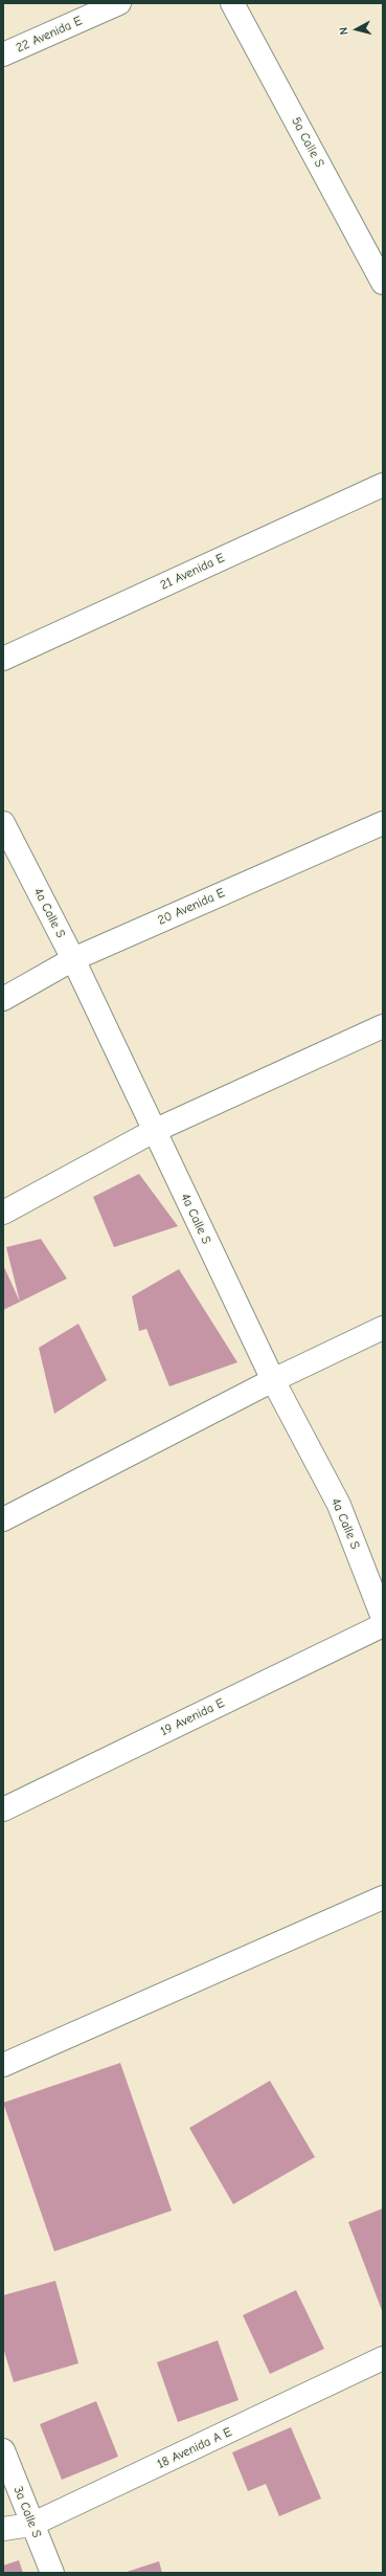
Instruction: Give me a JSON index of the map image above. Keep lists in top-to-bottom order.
{
  "streets": {
    "street": [
      "22 Avenida E",
      "5a Calle S",
      "21 Avenida E",
      "20 Avenida E",
      "4a Calle S",
      "19 Avenida E",
      "18 Avenida A E",
      "3a Calle S"
    ]
  },
  "crossings": [
    ["20 Avenida E", "4a Calle S"],
    ["18 Avenida A E", "3a Calle S"]
  ],
  "north": "left"
}
